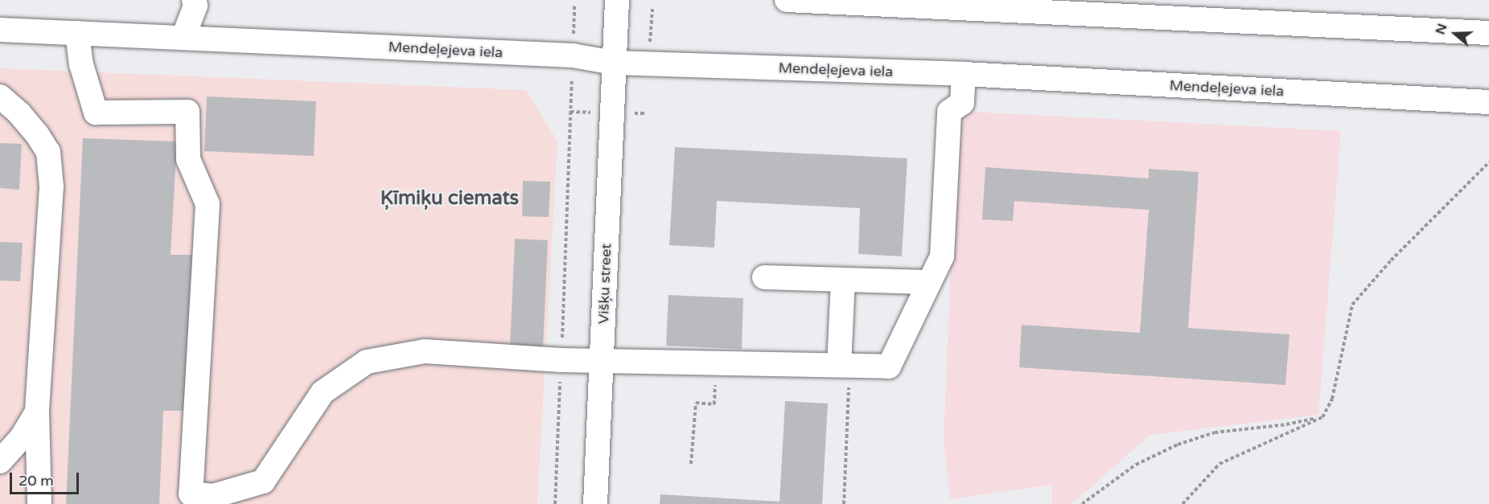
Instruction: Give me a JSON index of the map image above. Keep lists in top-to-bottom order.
{
  "streets": {
    "street": ["Mendeļejeva iela", "Višķu street"]
  },
  "crossings": [
    ["Mendeļejeva iela", "Višķu street"]
  ],
  "districts": ["Ķīmiķu ciemats"],
  "scale_bar": "20 m",
  "north": "left"
}
